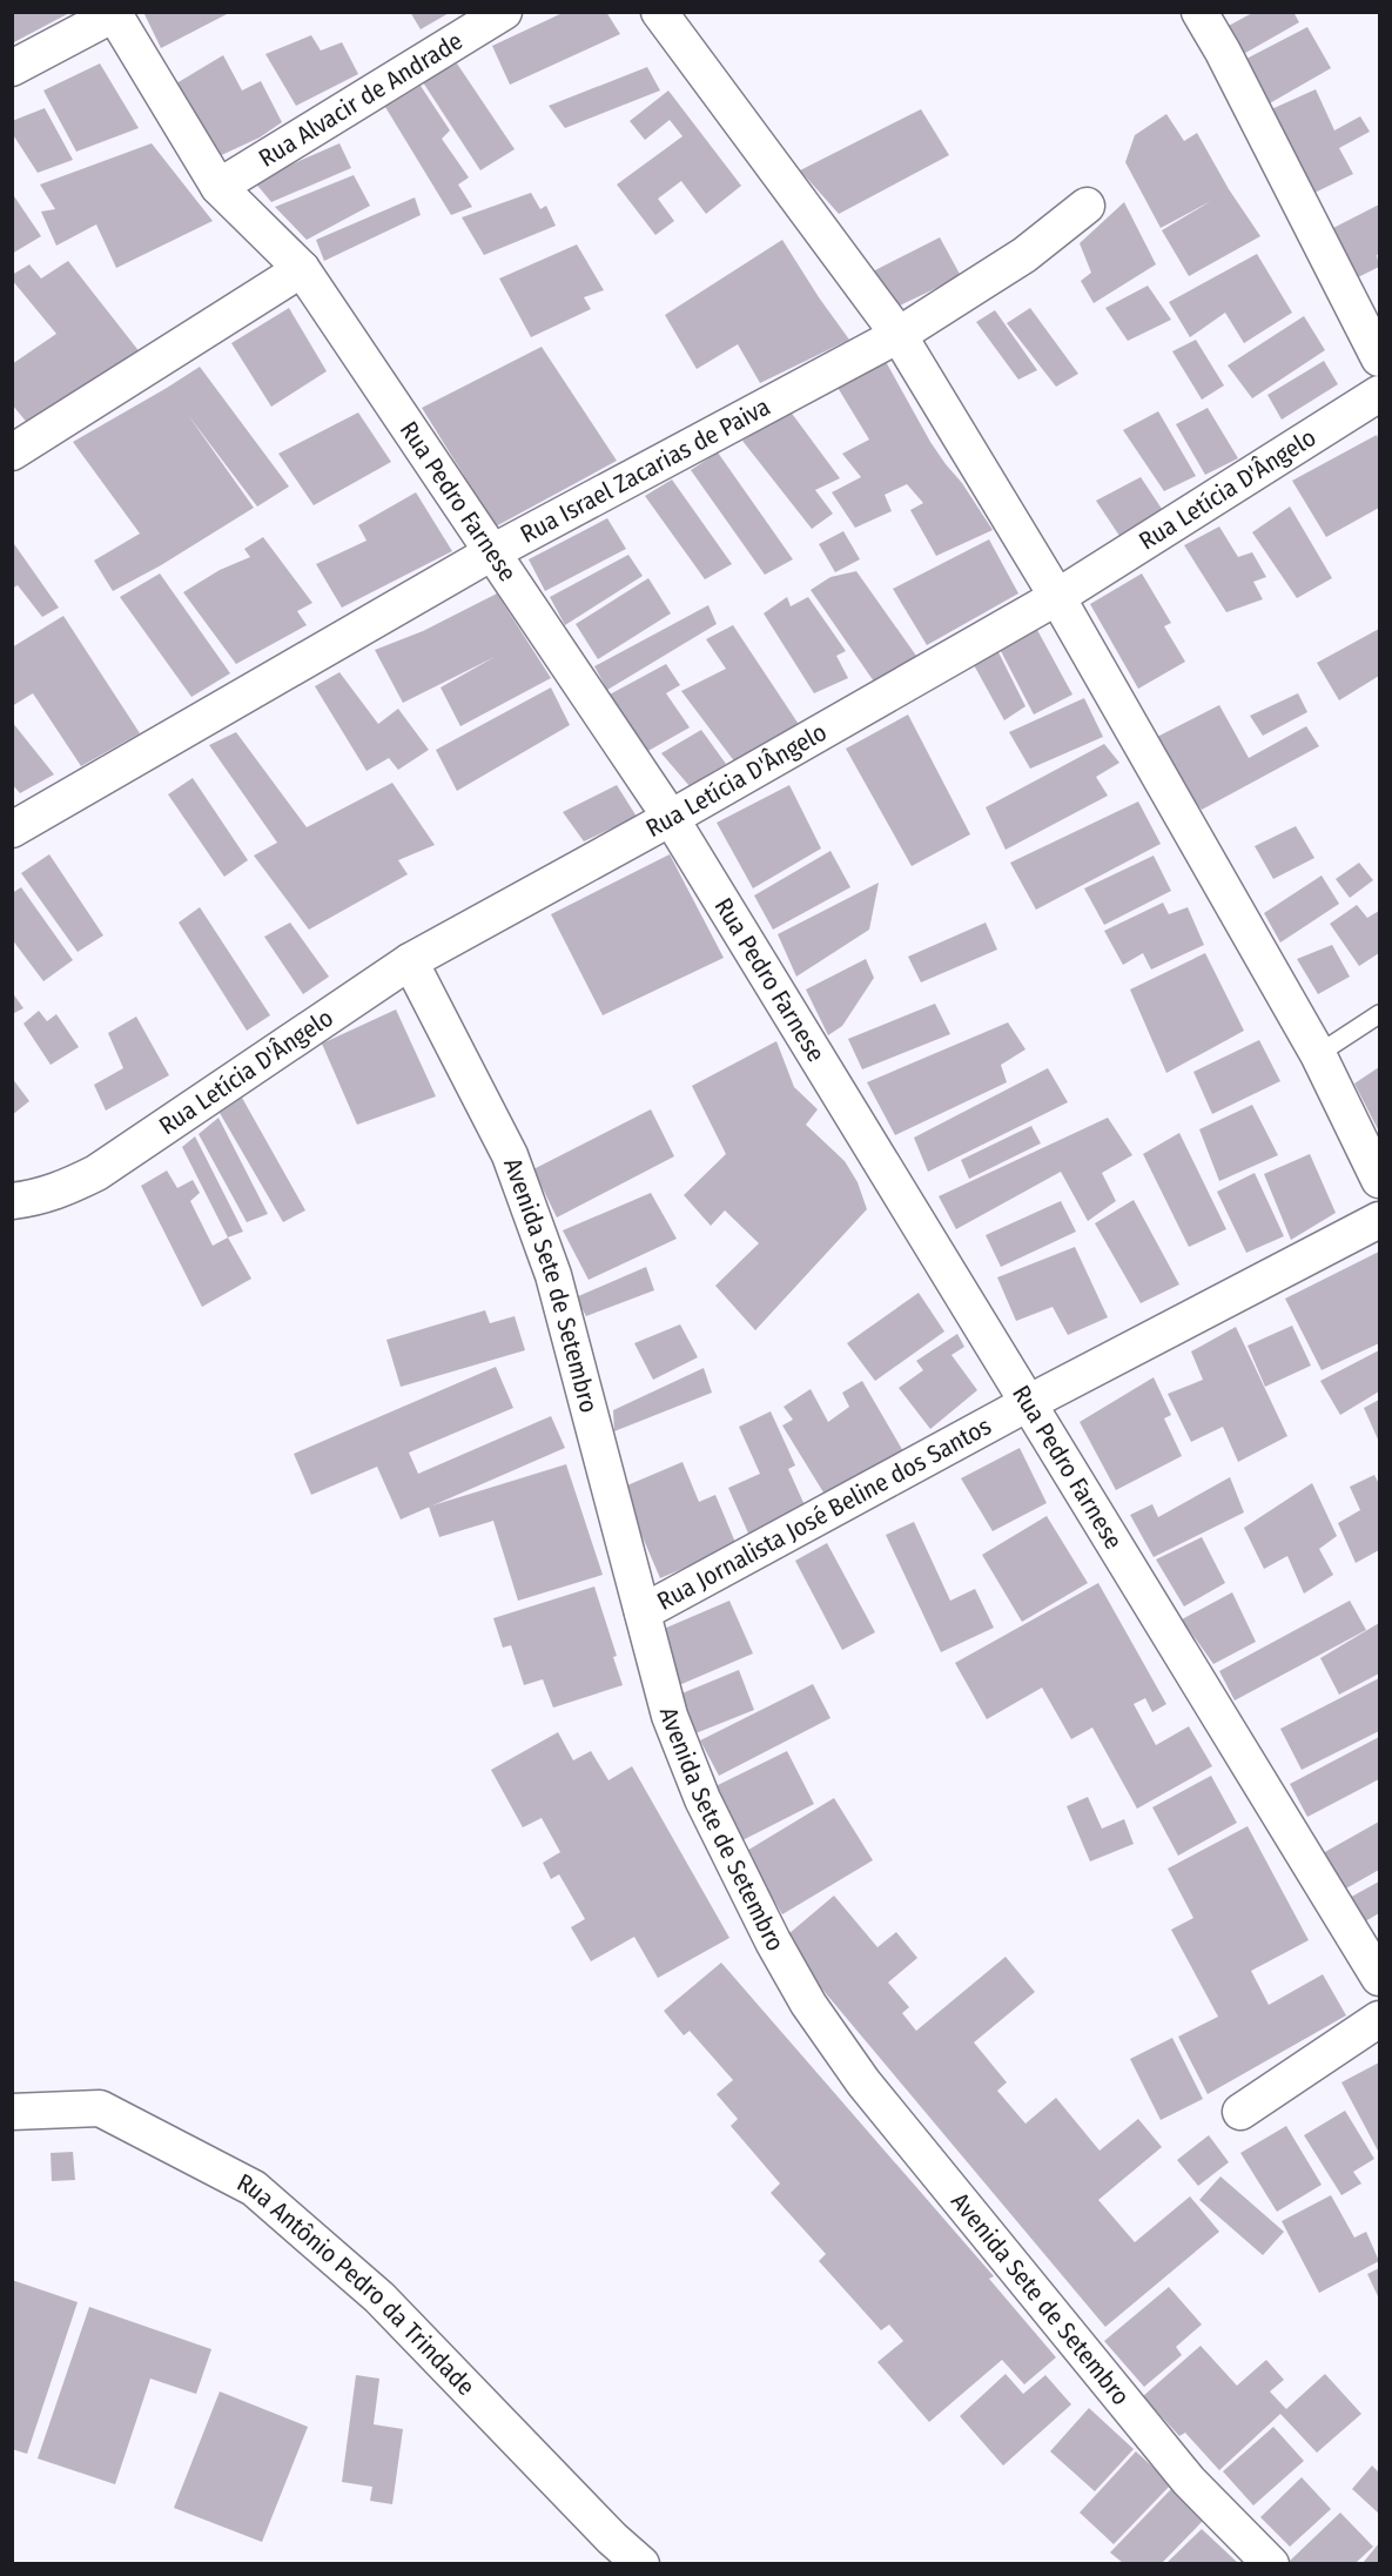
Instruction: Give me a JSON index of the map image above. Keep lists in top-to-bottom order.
{
  "streets": {
    "street": [
      "Rua Alvacir de Andrade",
      "Rua Israel Zacarias de Paiva",
      "Rua Letícia D'Ângelo",
      "Rua Pedro Farnese",
      "Avenida Sete de Setembro",
      "Rua Jornalista José Beline dos Santos",
      "Rua Antônio Pedro da Trindade"
    ]
  },
  "crossings": [
    ["Rua Alvacir de Andrade", "Rua Pedro Farnese"],
    ["Rua Israel Zacarias de Paiva", "Rua Pedro Farnese"],
    ["Rua Letícia D'Ângelo", "Rua Pedro Farnese"],
    ["Rua Letícia D'Ângelo", "Avenida Sete de Setembro"],
    ["Rua Pedro Farnese", "Rua Jornalista José Beline dos Santos"],
    ["Avenida Sete de Setembro", "Rua Jornalista José Beline dos Santos"]
  ]
}
